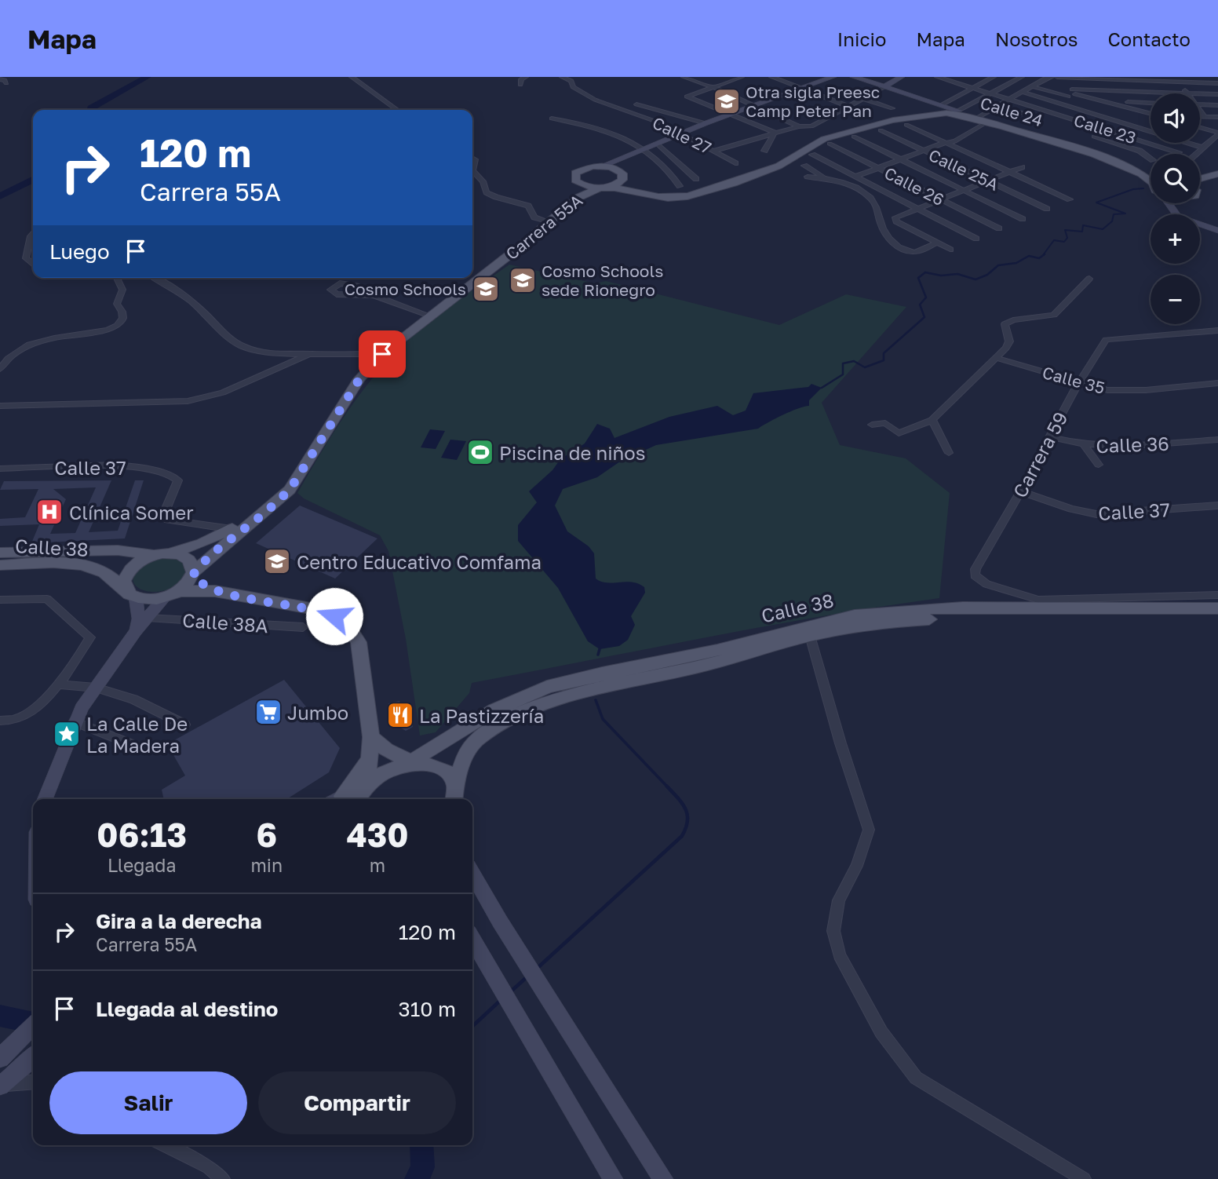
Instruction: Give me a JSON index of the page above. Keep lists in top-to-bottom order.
{
  "streets": {
    "main road": ["Calle 24", "Carrera 55A", "Calle 38"],
    "street": [
      "Calle 23",
      "Calle 27",
      "Calle 25A",
      "Calle 26",
      "Calle 35",
      "Calle 36",
      "Carrera 59",
      "Calle 37",
      "Calle 38A"
    ]
  },
  "crossings": [
    ["Carrera 55A", "Calle 37"],
    ["Carrera 55A", "Calle 38"],
    ["Calle 35", "Carrera 59"],
    ["Calle 36", "Carrera 59"],
    ["Carrera 59", "Calle 37"]
  ],
  "places": {
    "school or university": [
      "Otra sigla Preesc Camp Peter Pan",
      "Cosmo Schools sede Rionegro",
      "Cosmo Schools",
      "Centro Educativo Comfama"
    ],
    "sports": ["Piscina de niños"],
    "hospital": ["Clínica Somer"],
    "supermarket": ["Jumbo"],
    "restaurant": ["La Pastizzería"],
    "place": ["La Calle De La Madera"]
  },
  "page": {
    "header": "Mapa",
    "nav": [
      "Inicio",
      "Mapa",
      "Nosotros",
      "Contacto"
    ],
    "map_buttons": ["+", "−"],
    "turn": ["120 m", "Carrera 55A"],
    "then": "Luego",
    "eta": [
      "06:13",
      "Llegada",
      "6",
      "min",
      "430",
      "m"
    ],
    "list": [
      {
        "name": "Gira a la derecha",
        "note": "Carrera 55A",
        "value": "120 m"
      },
      {
        "name": "Llegada al destino",
        "value": "310 m"
      }
    ],
    "buttons": ["Salir", "Compartir"]
  }
}
